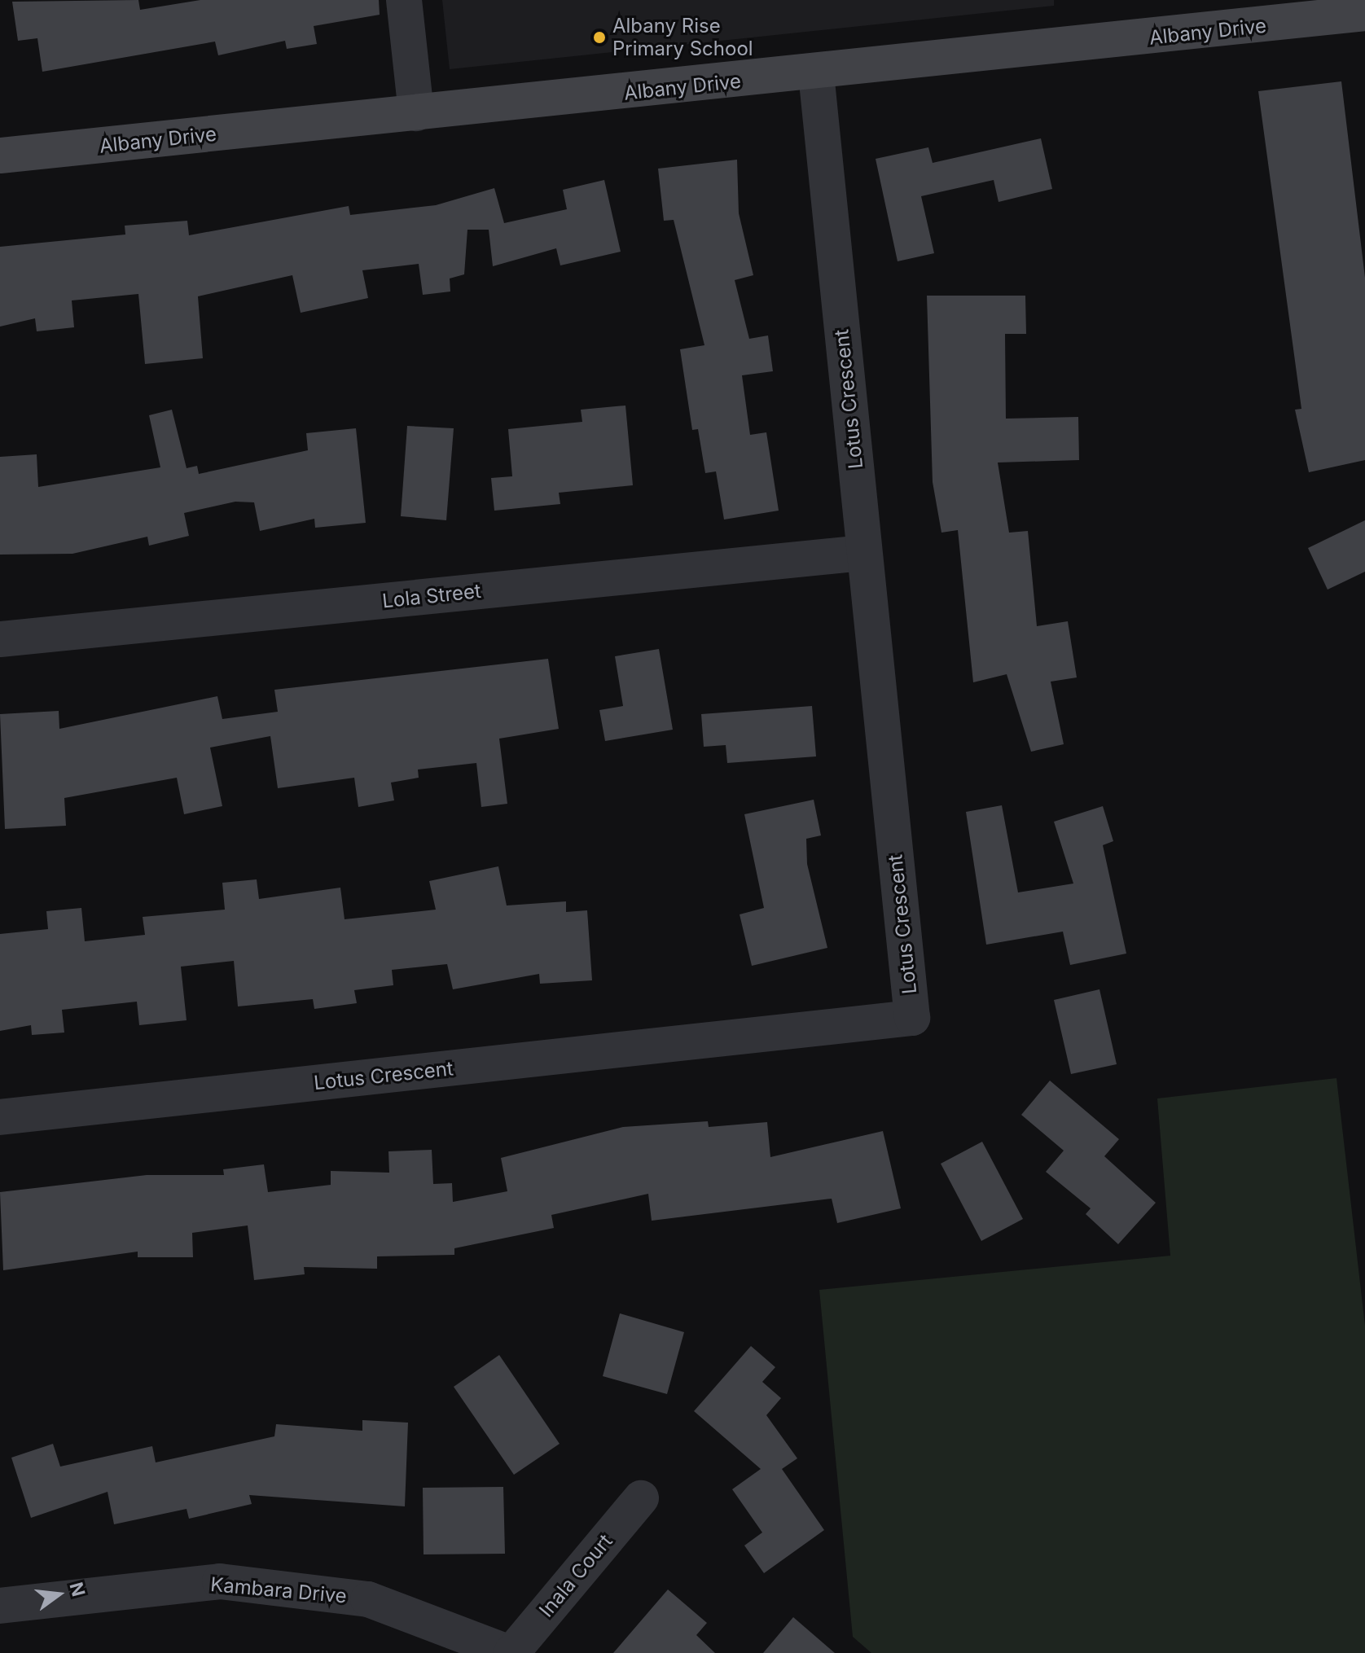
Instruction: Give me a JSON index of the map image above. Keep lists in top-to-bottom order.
{
  "streets": {
    "street": [
      "Albany Drive",
      "Lotus Crescent",
      "Lola Street",
      "Inala Court",
      "Kambara Drive"
    ]
  },
  "crossings": [
    ["Albany Drive", "Lotus Crescent"],
    ["Lotus Crescent", "Lola Street"],
    ["Inala Court", "Kambara Drive"]
  ],
  "places": ["Albany Rise Primary School"],
  "north": "right"
}
